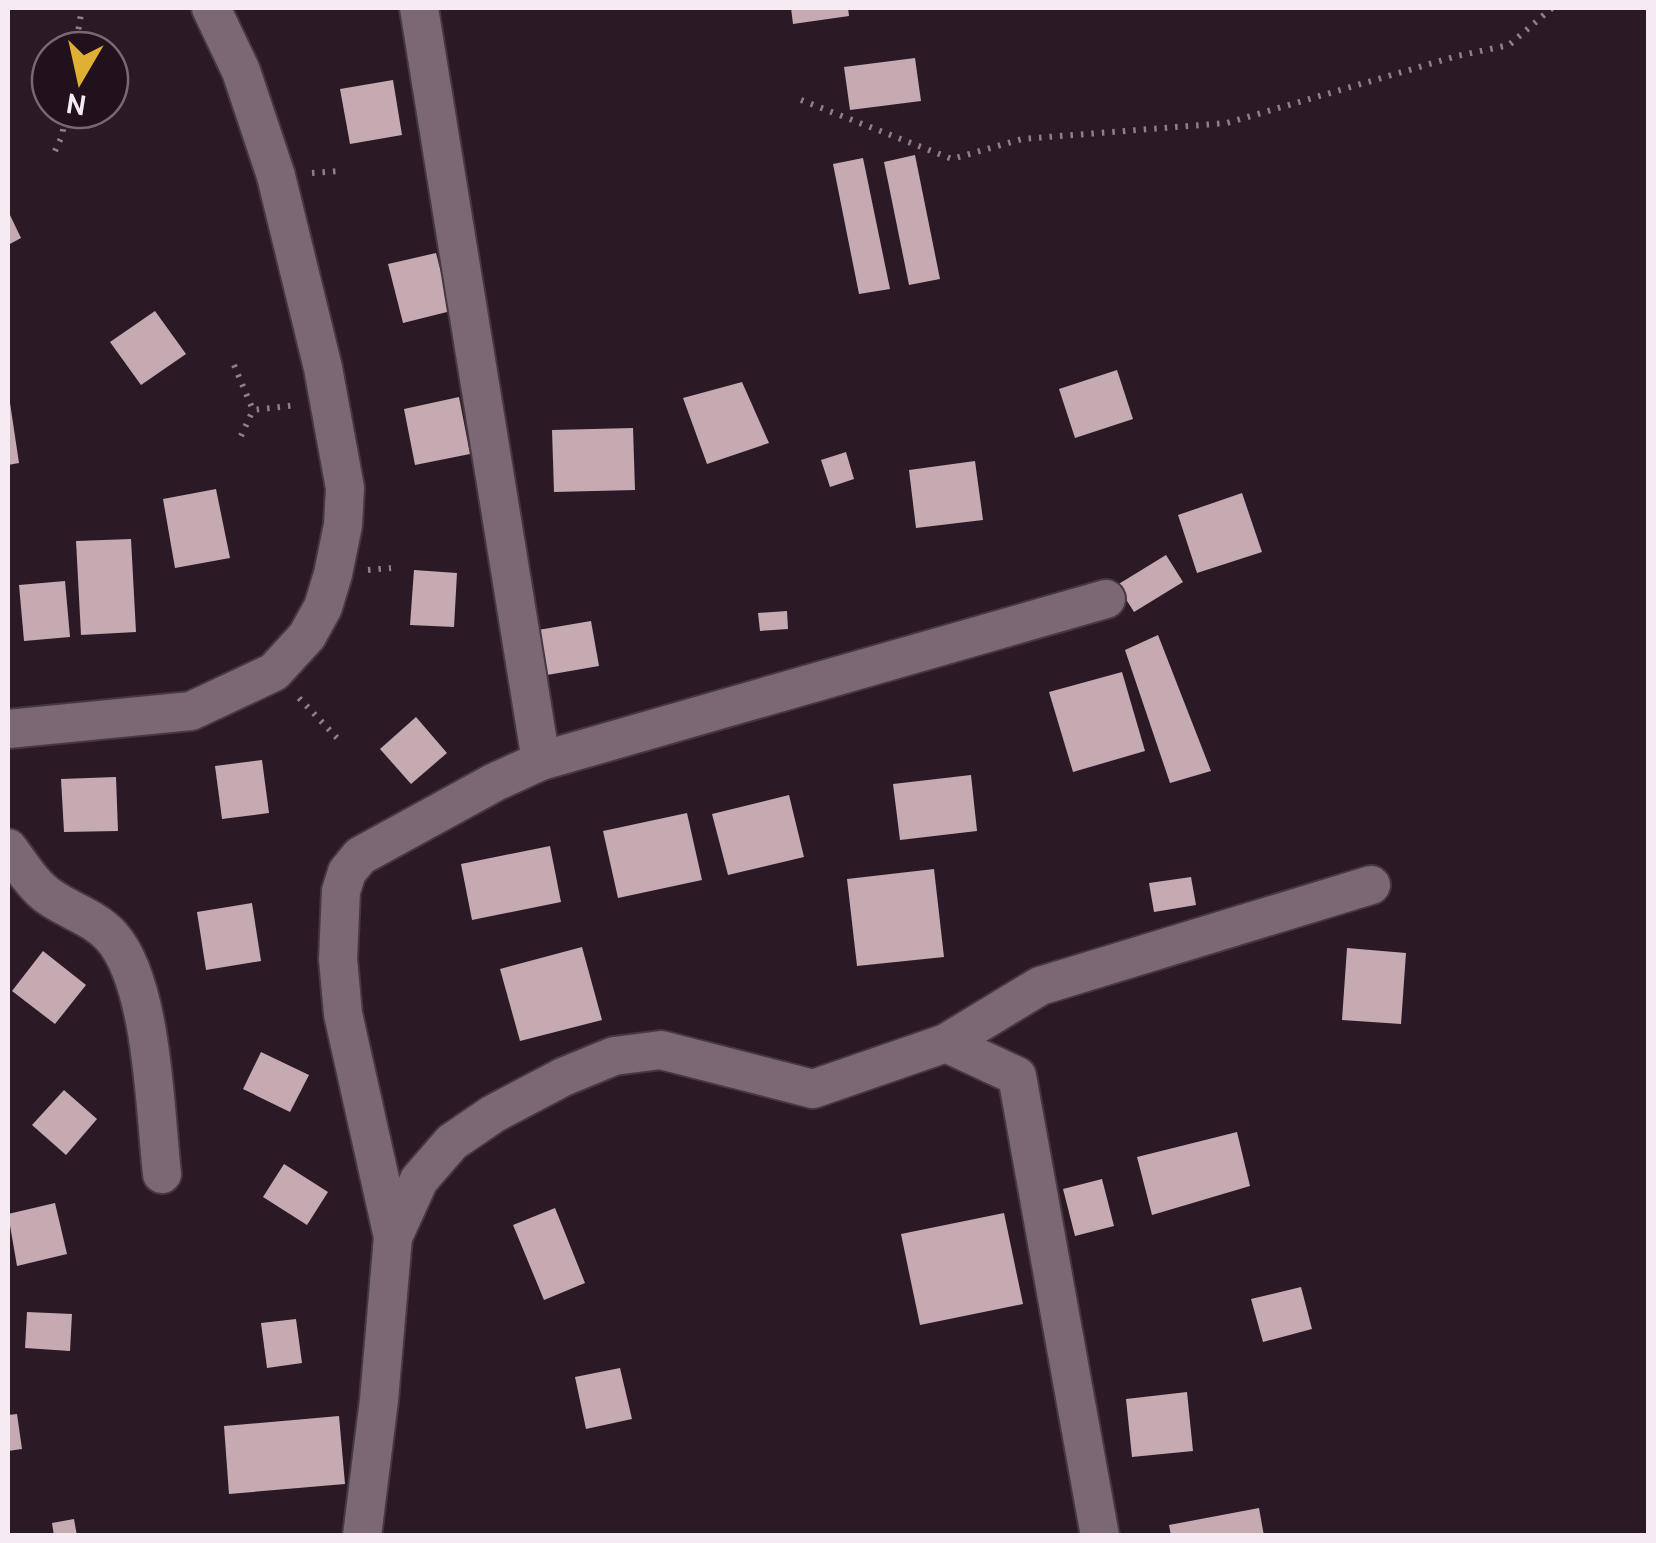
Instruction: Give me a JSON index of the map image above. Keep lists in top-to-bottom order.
{
  "north": "bottom"
}
